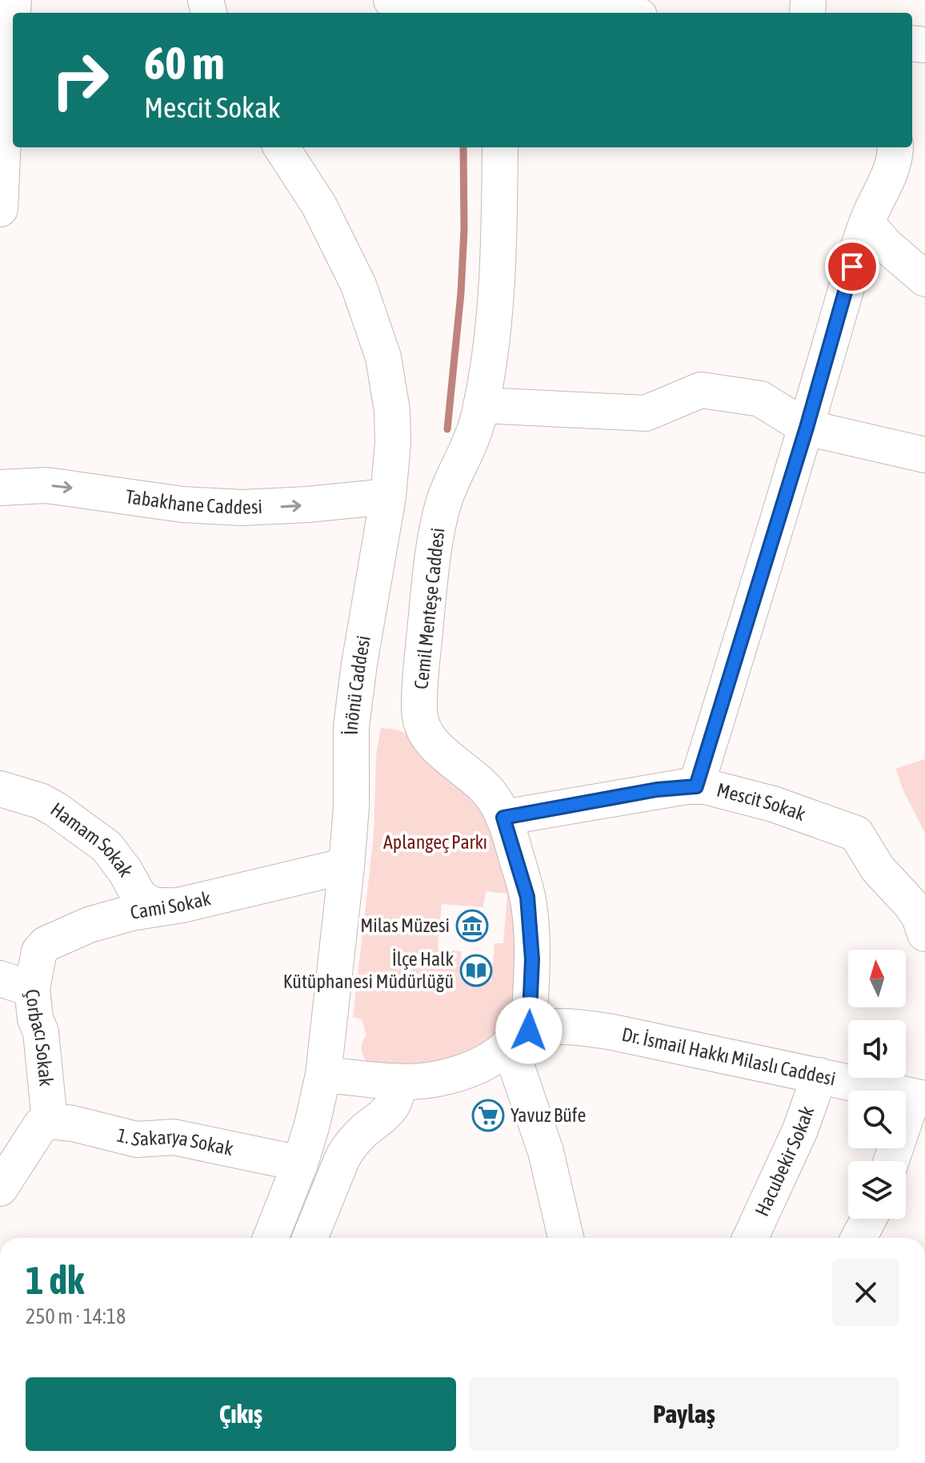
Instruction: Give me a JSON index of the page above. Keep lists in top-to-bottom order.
{
  "streets": {
    "street": [
      "Tabakhane Caddesi",
      "Cemil Menteşe Caddesi",
      "İnönü Caddesi",
      "Mescit Sokak",
      "Hamam Sokak",
      "Cami Sokak",
      "Çorbacı Sokak",
      "Dr. İsmail Hakkı Milaslı Caddesi",
      "1. Sakarya Sokak",
      "Hacubekir Sokak"
    ]
  },
  "crossings": [
    ["Tabakhane Caddesi", "İnönü Caddesi"],
    ["Cemil Menteşe Caddesi", "Mescit Sokak"],
    ["Cemil Menteşe Caddesi", "Dr. İsmail Hakkı Milaslı Caddesi"],
    ["İnönü Caddesi", "Cami Sokak"],
    ["İnönü Caddesi", "1. Sakarya Sokak"],
    ["Hamam Sokak", "Cami Sokak"],
    ["Cami Sokak", "Çorbacı Sokak"],
    ["Çorbacı Sokak", "1. Sakarya Sokak"],
    ["Dr. İsmail Hakkı Milaslı Caddesi", "Hacubekir Sokak"]
  ],
  "one_way": ["Tabakhane Caddesi"],
  "parks": ["Aplangeç Parkı"],
  "places": {
    "museum": ["Milas Müzesi"],
    "library": ["İlçe Halk Kütüphanesi Müdürlüğü"],
    "supermarket": ["Yavuz Büfe"]
  },
  "north": "top",
  "page": {
    "turn": ["60 m", "Mescit Sokak"],
    "heading": ["1 dk", "250 m · 14:18"],
    "buttons": ["Çıkış", "Paylaş"]
  }
}
